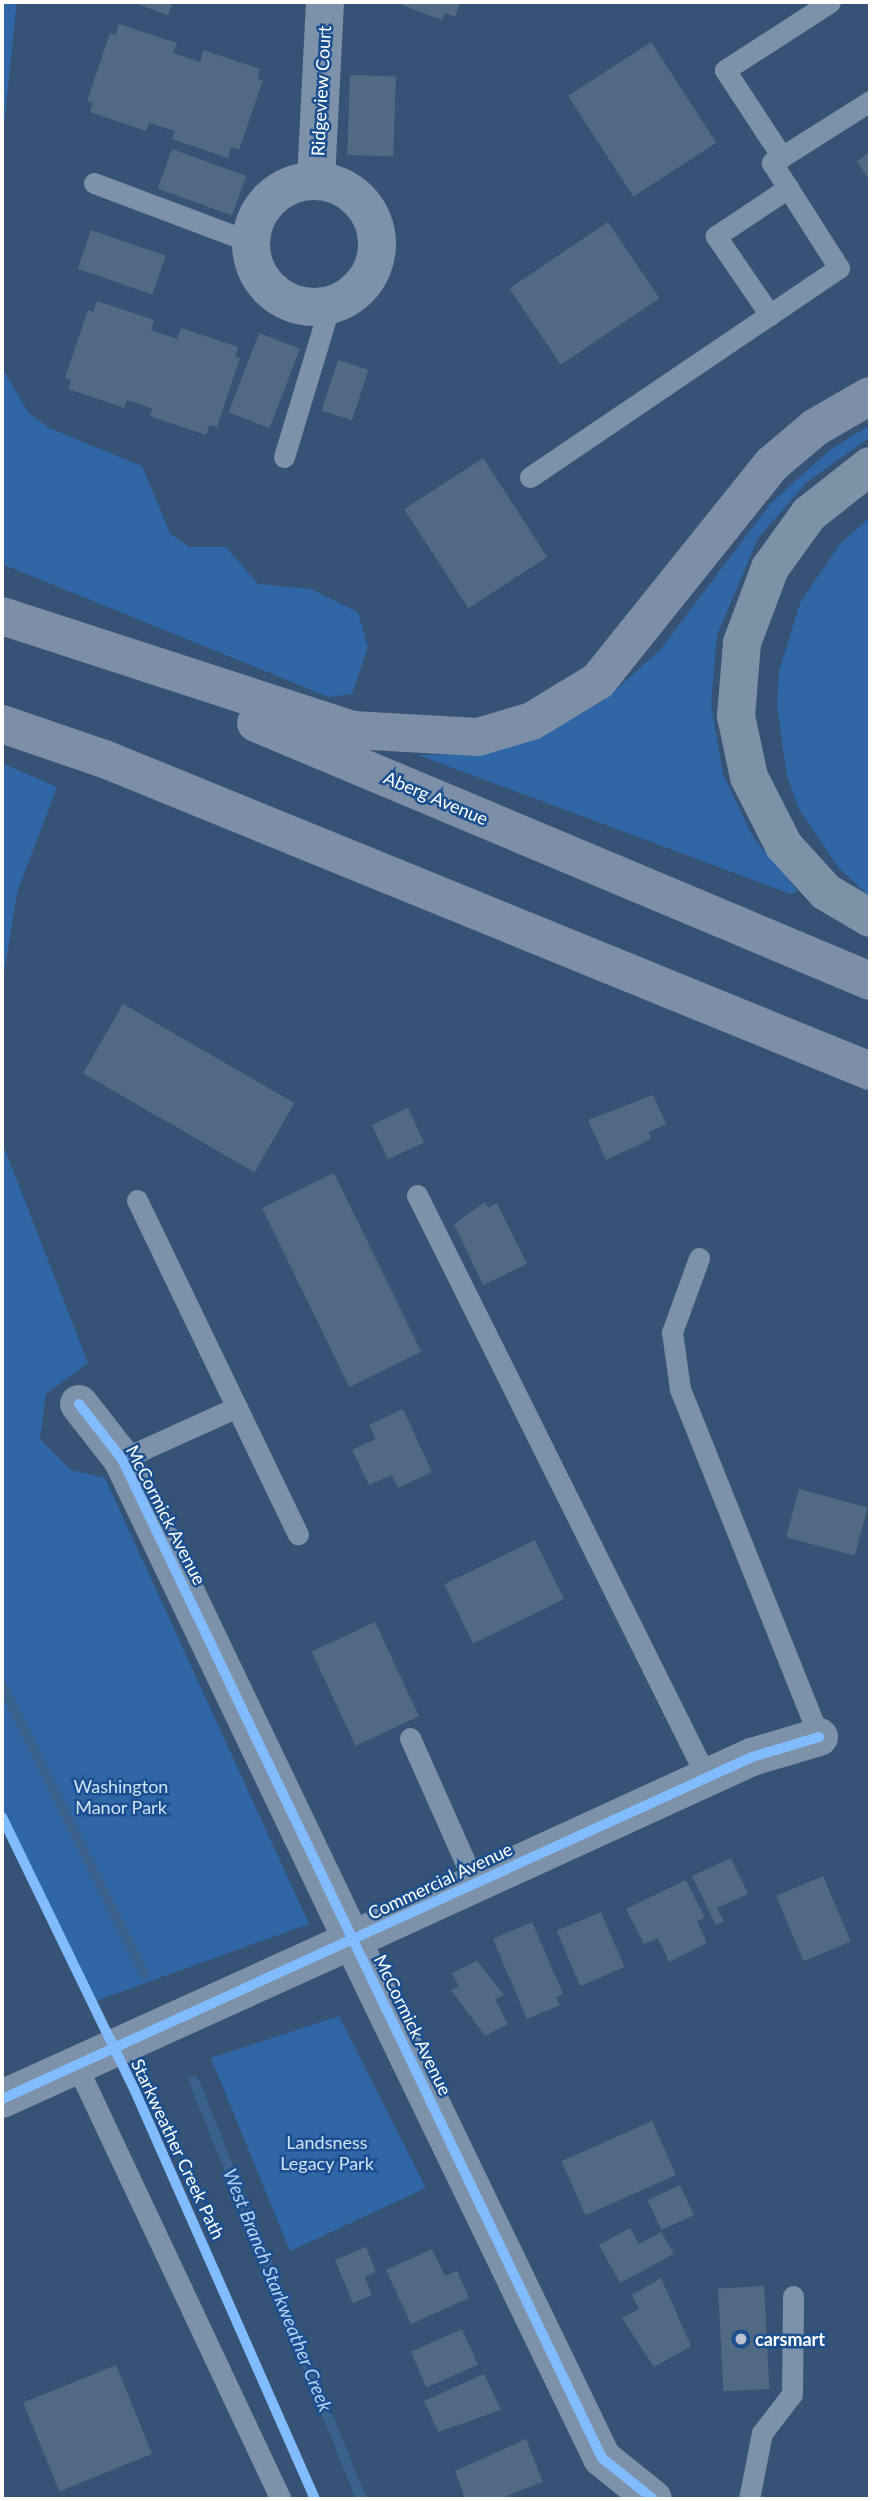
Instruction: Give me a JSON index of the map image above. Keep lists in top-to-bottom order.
{
  "streets": {
    "main road": ["Aberg Avenue"],
    "street": ["Ridgeview Court", "McCormick Avenue", "Commercial Avenue"],
    "cycle path": ["Starkweather Creek Path"]
  },
  "crossings": [
    ["McCormick Avenue", "Commercial Avenue"]
  ],
  "water": ["West Branch Starkweather Creek"],
  "parks": ["Washington Manor Park", "Landsness Legacy Park"],
  "places": ["carsmart"]
}
